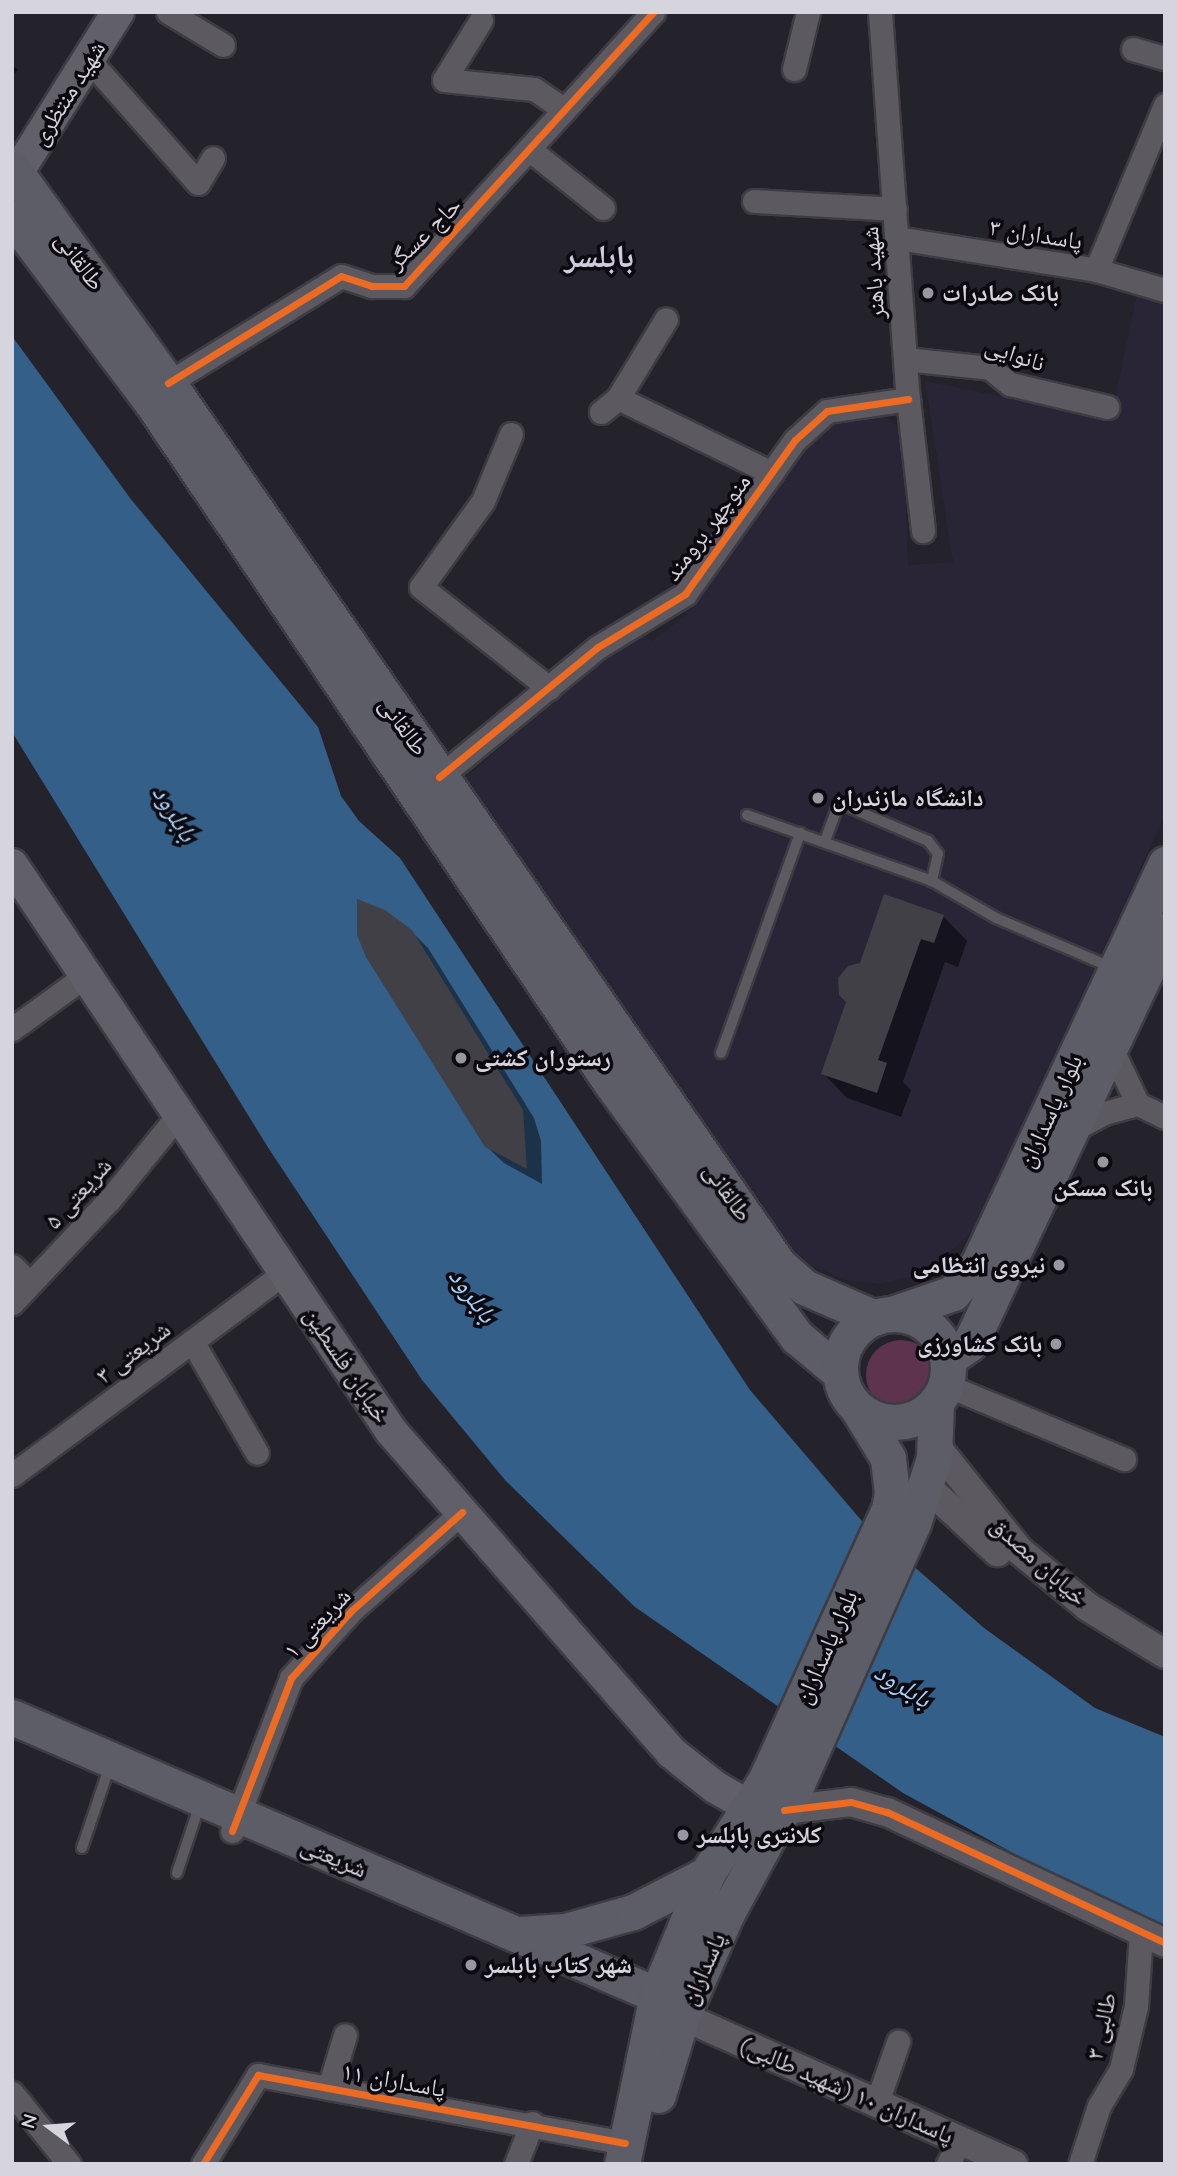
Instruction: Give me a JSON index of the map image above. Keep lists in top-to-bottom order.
{
  "streets": {
    "main road": [
      "شهید منتظری",
      "طالقانی",
      "بلوار پاسداران",
      "خیابان فلسطین",
      "شریعتی",
      "پاسداران"
    ],
    "street": [
      "حاج عسگر",
      "پاسداران ۳",
      "شهید باهنر",
      "نانوایی",
      "منوچهر برومند",
      "شریعتی ۵",
      "شریعتی ۳",
      "خیابان مصدق",
      "شریعتی ۱",
      "طالبی ۳",
      "پاسداران ۱۱",
      "پاسداران ۱۰ (شهید طالبی)"
    ]
  },
  "crossings": [
    ["شهید منتظری", "طالقانی"],
    ["حاج عسگر", "طالقانی"],
    ["پاسداران ۳", "شهید باهنر"],
    ["طالقانی", "منوچهر برومند"],
    ["طالقانی", "بلوار پاسداران"],
    ["شهید باهنر", "نانوایی"],
    ["شهید باهنر", "منوچهر برومند"],
    ["بلوار پاسداران", "خیابان فلسطین"],
    ["بلوار پاسداران", "خیابان مصدق"],
    ["بلوار پاسداران", "پاسداران"],
    ["شریعتی ۵", "خیابان فلسطین"],
    ["شریعتی ۳", "خیابان فلسطین"],
    ["خیابان فلسطین", "شریعتی ۱"],
    ["خیابان فلسطین", "پاسداران"],
    ["شریعتی ۱", "شریعتی"],
    ["شریعتی", "پاسداران"],
    ["شریعتی", "پاسداران ۱۰ (شهید طالبی)"],
    ["پاسداران", "پاسداران ۱۱"],
    ["پاسداران", "پاسداران ۱۰ (شهید طالبی)"]
  ],
  "districts": ["بابلسر"],
  "water": ["بابلرود"],
  "places": [
    "بانک صادرات",
    "دانشگاه مازندران",
    "رستوران کشتی",
    "بانک مسکن",
    "نیروی انتظامی",
    "بانک کشاورزی",
    "کلانتری بابلسر",
    "شهر کتاب بابلسر"
  ],
  "north": "left"
}
